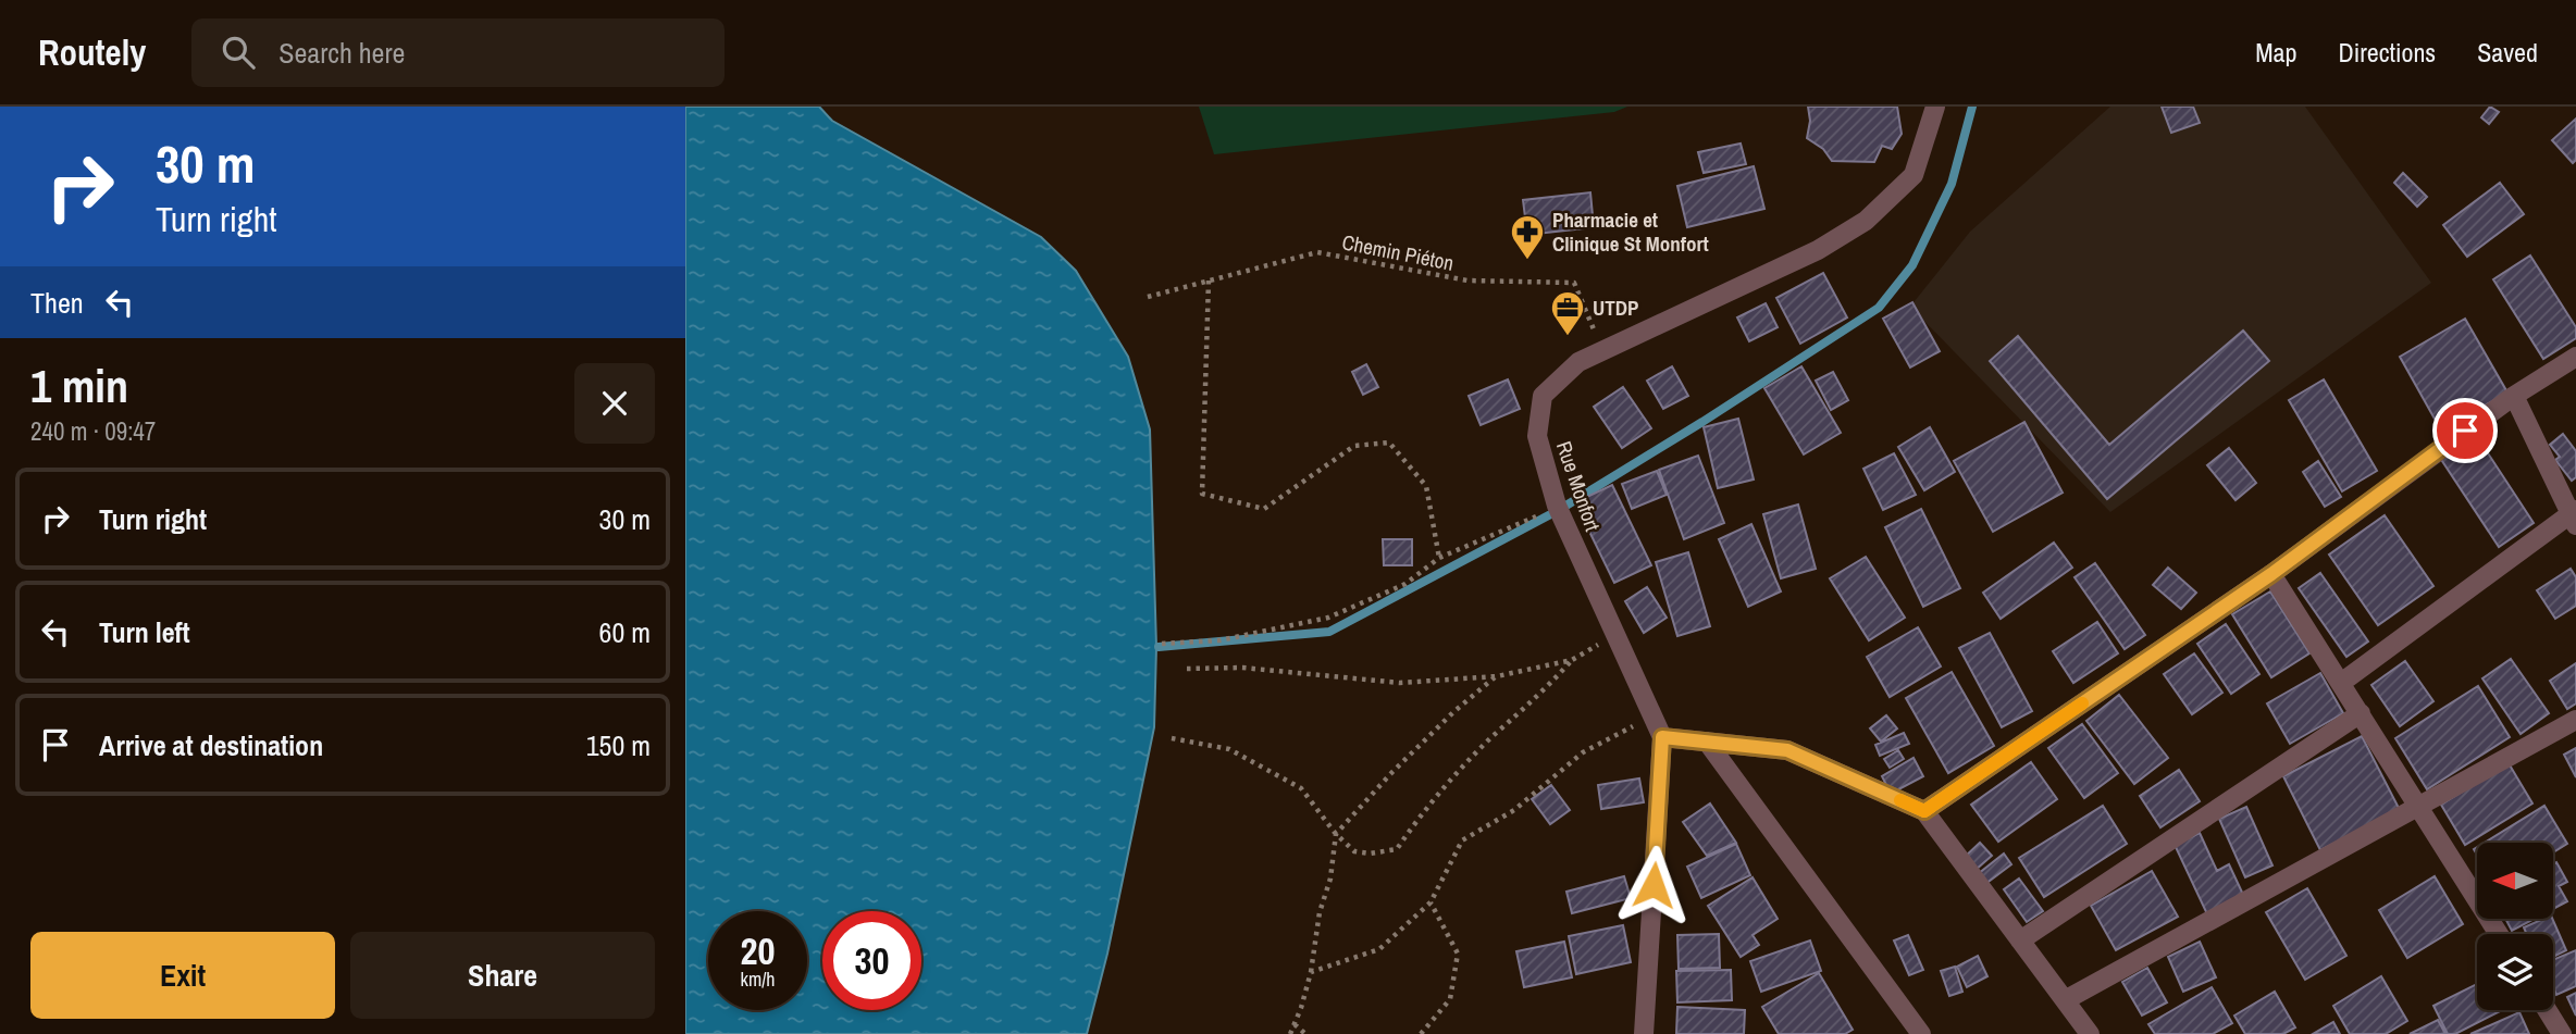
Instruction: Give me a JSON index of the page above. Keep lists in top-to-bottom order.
{
  "streets": {
    "street": ["Rue Monfort"],
    "path": ["Chemin Piéton"]
  },
  "crossings": [
    ["Chemin Piéton", "Rue Monfort"]
  ],
  "places": {
    "pharmacy": ["Pharmacie et Clinique St Monfort"],
    "office": ["UTDP"]
  },
  "north": "left",
  "page": {
    "header": "Routely",
    "search": "Search here",
    "nav": ["Map", "Directions", "Saved"],
    "turn": ["30 m", "Turn right"],
    "then": "Then",
    "heading": ["1 min", "240 m · 09:47"],
    "list": [
      {
        "name": "Turn right",
        "value": "30 m"
      },
      {
        "name": "Turn left",
        "value": "60 m"
      },
      {
        "name": "Arrive at destination",
        "value": "150 m"
      }
    ],
    "speed": "20 km/h",
    "limit": "30",
    "buttons": ["Exit", "Share"]
  }
}
